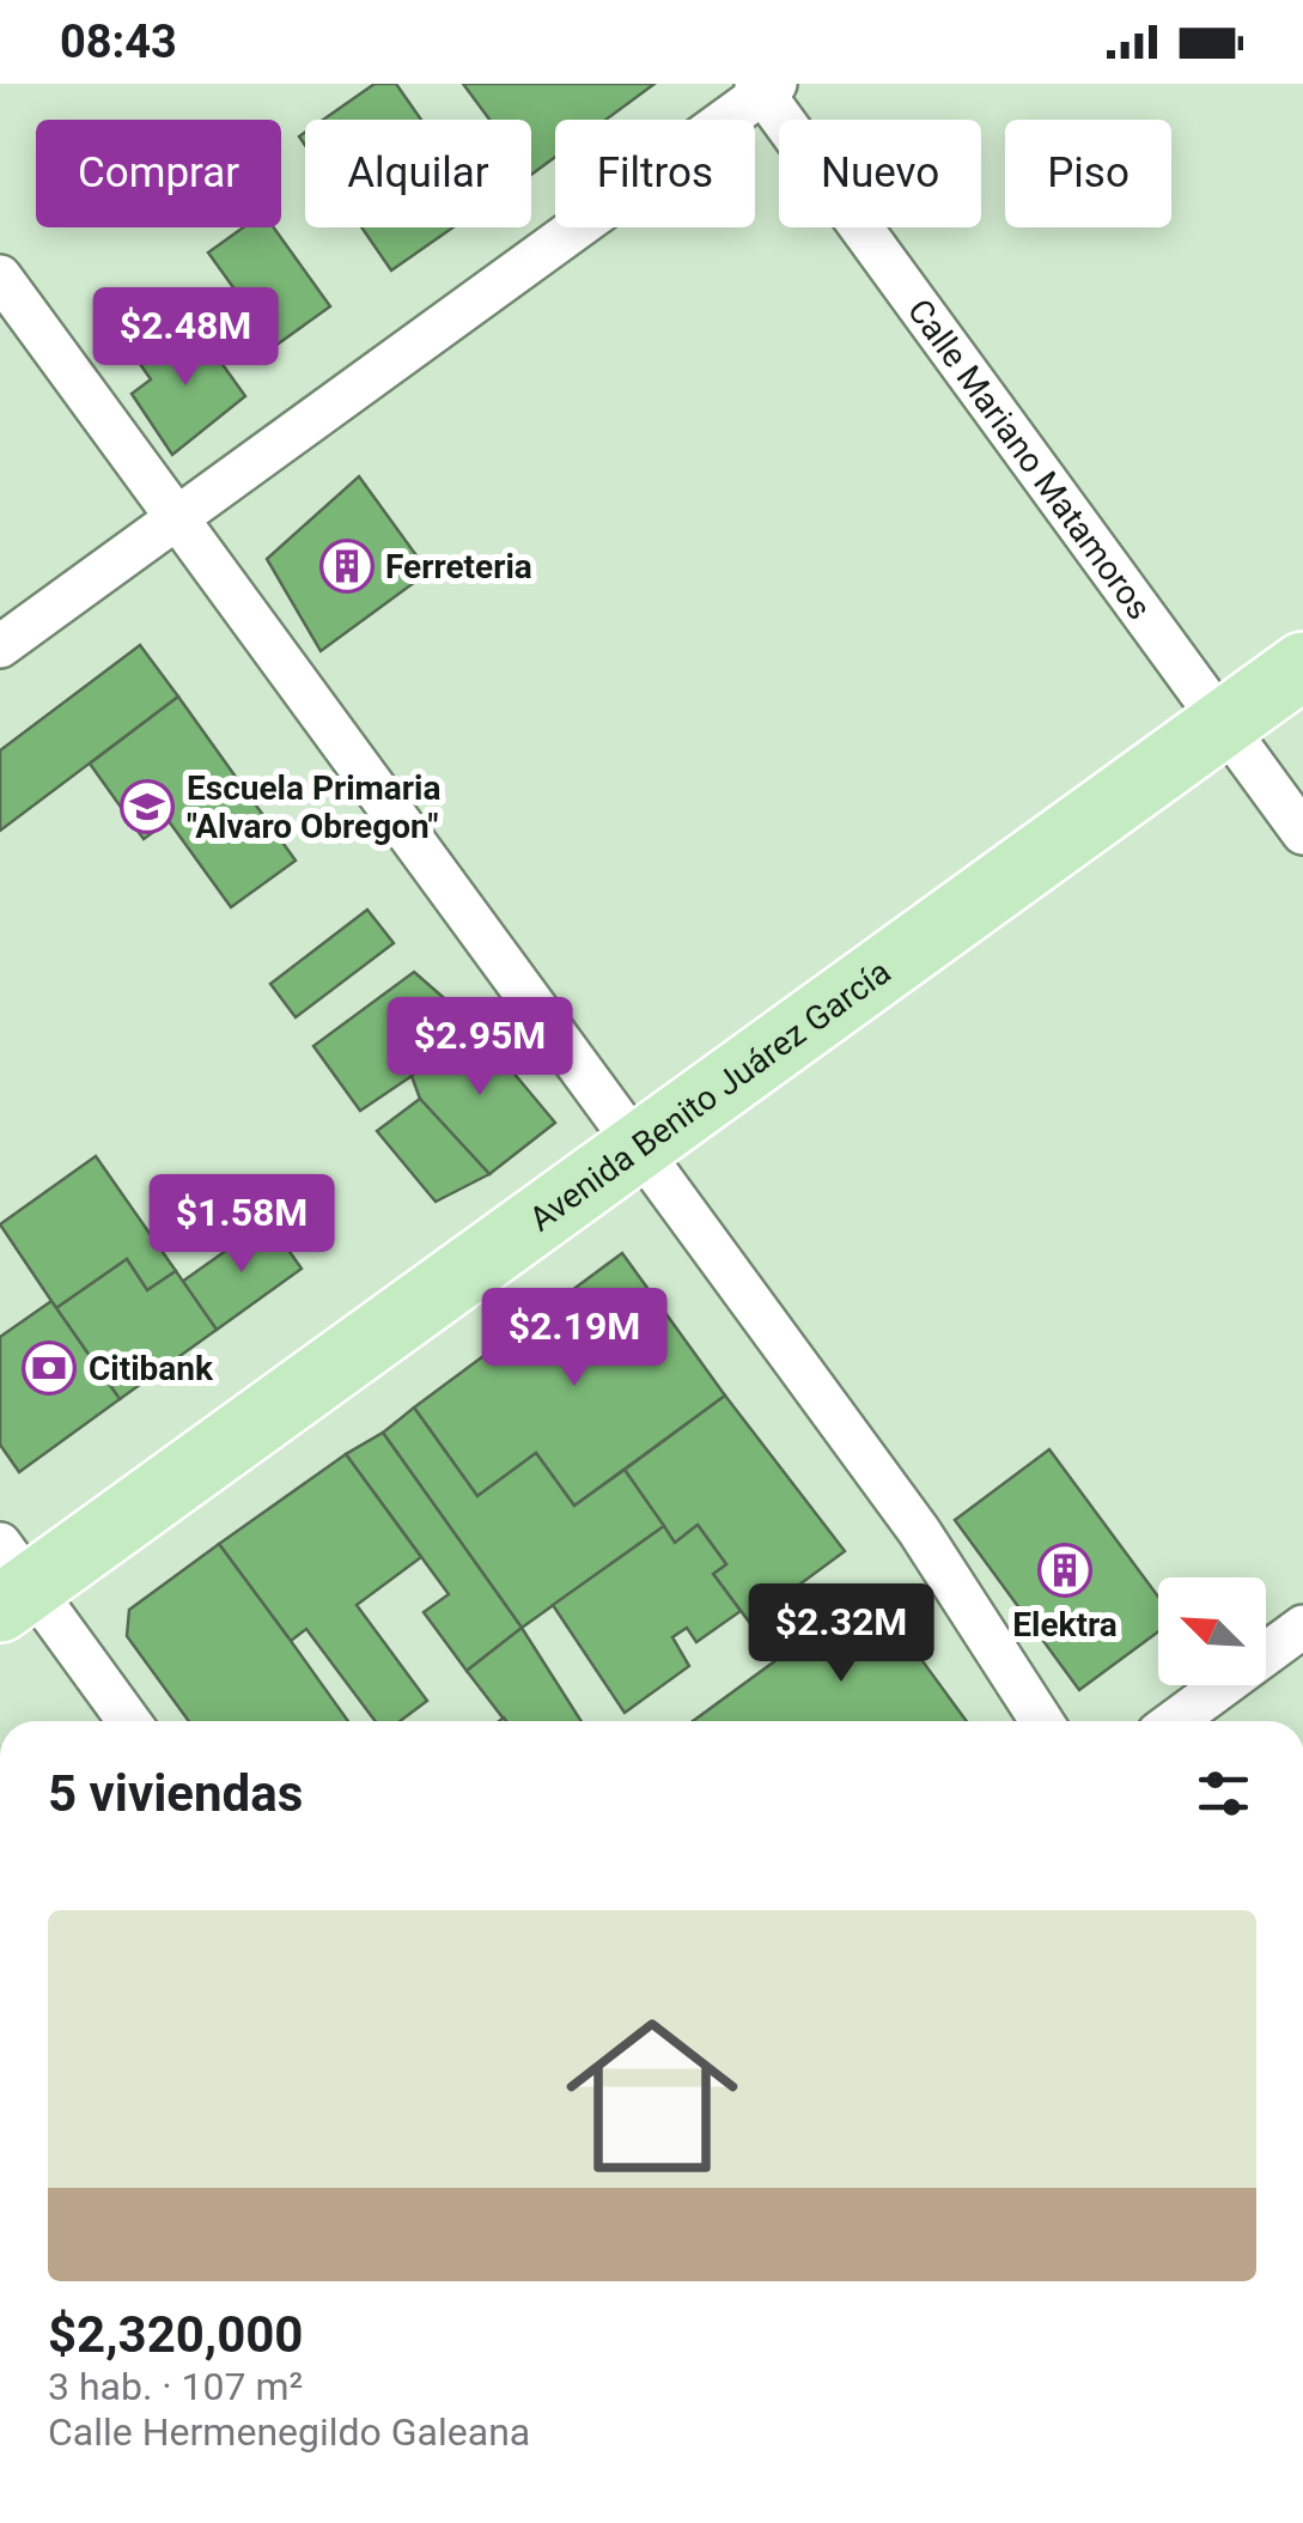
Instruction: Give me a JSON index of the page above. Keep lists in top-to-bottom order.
{
  "streets": {
    "main road": ["Avenida Benito Juárez García"],
    "street": ["Calle Mariano Matamoros"]
  },
  "crossings": [
    ["Calle Mariano Matamoros", "Avenida Benito Juárez García"]
  ],
  "places": {
    "building": ["Ferreteria", "Elektra"],
    "school or university": ["Escuela Primaria \"Alvaro Obregon\""],
    "bank": ["Citibank"]
  },
  "north": "top left",
  "page": {
    "status": "08:43",
    "chip": [
      "Comprar",
      "Alquilar",
      "Filtros",
      "Nuevo",
      "Piso"
    ],
    "price": [
      "$2.48M",
      "$2.95M",
      "$1.58M",
      "$2.19M",
      "$2.32M"
    ],
    "heading": "5 viviendas",
    "list": [
      {
        "name": "$2,320,000",
        "note": "3 hab. · 107 m² · Calle Hermenegildo Galeana"
      }
    ]
  }
}
